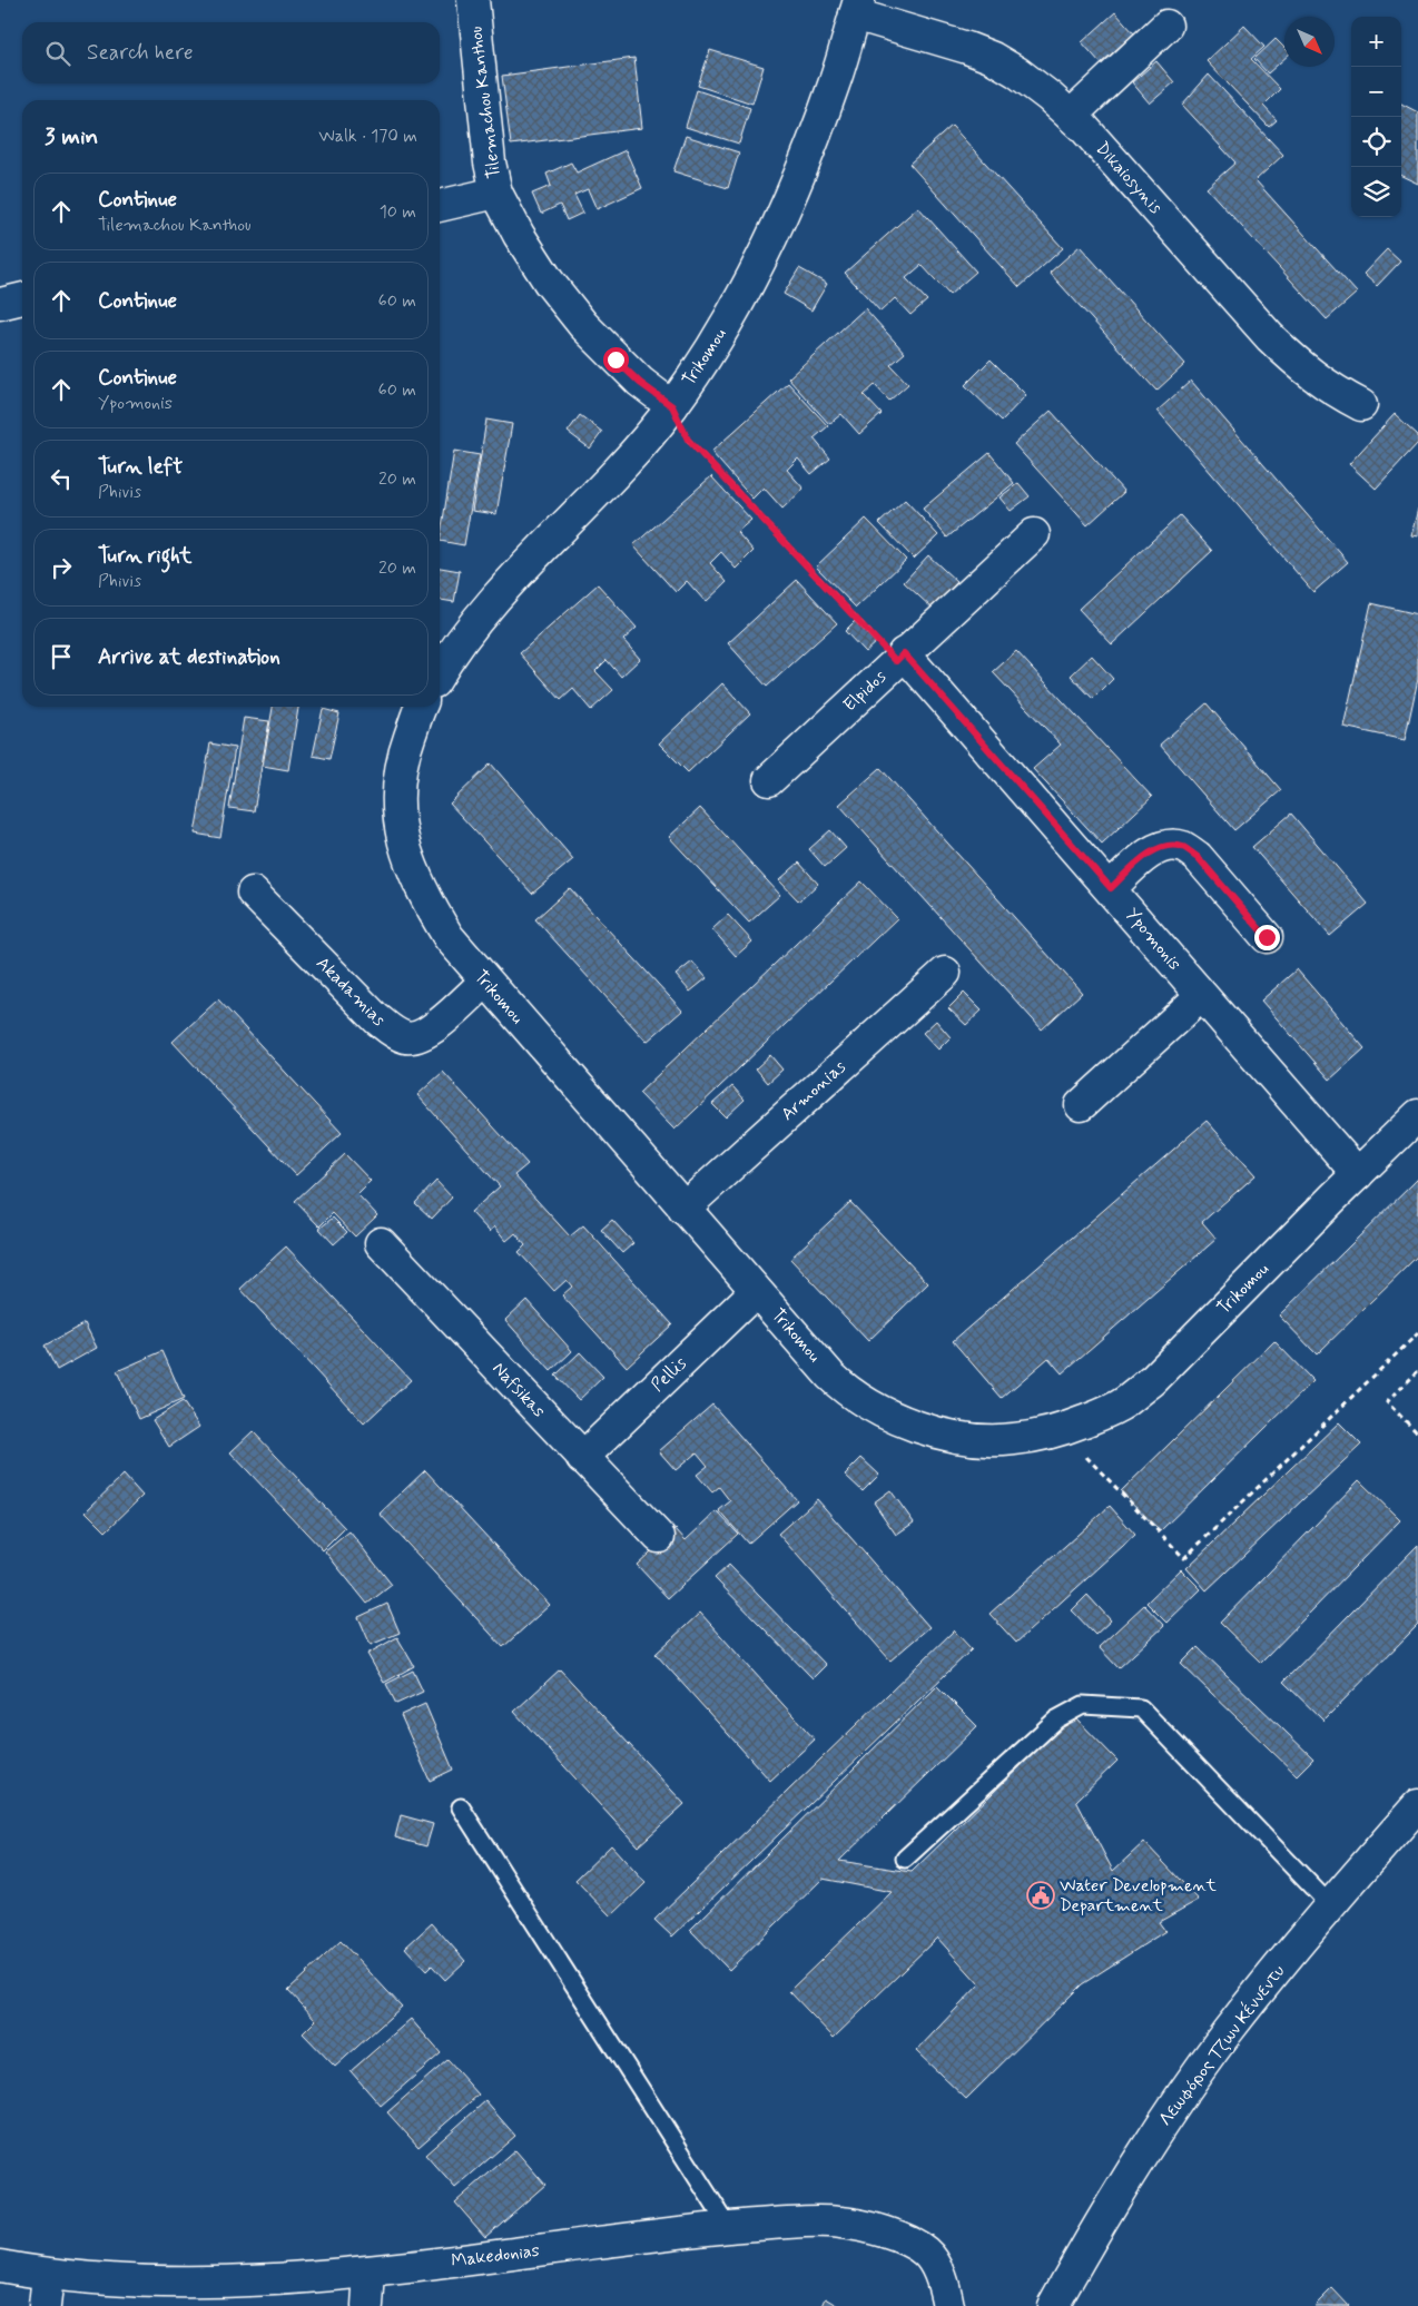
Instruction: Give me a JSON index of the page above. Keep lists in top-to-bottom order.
{
  "streets": {
    "street": [
      "Tilemachou Kanthou",
      "Dikaiosynis",
      "Trikomou",
      "Elpidos",
      "Ypomonis",
      "Akadamias",
      "Armonias",
      "Pellis",
      "Nafsikas",
      "Λεωφόρος Τζων Κέννεντυ",
      "Makedonias"
    ]
  },
  "crossings": [
    ["Tilemachou Kanthou", "Trikomou"],
    ["Dikaiosynis", "Trikomou"],
    ["Trikomou", "Ypomonis"],
    ["Trikomou", "Akadamias"],
    ["Trikomou", "Armonias"],
    ["Trikomou", "Pellis"],
    ["Elpidos", "Ypomonis"],
    ["Pellis", "Nafsikas"]
  ],
  "places": {
    "public building": ["Water Development Department"]
  },
  "north": "bottom right",
  "page": {
    "map_buttons": ["+", "−"],
    "search": "Search here",
    "heading": ["3 min", "Walk · 170 m"],
    "list": [
      ["Continue", "Tilemachou Kanthou", "10 m"],
      ["Continue", "60 m"],
      ["Continue", "Ypomonis", "60 m"],
      ["Turn left", "Phivis", "20 m"],
      ["Turn right", "Phivis", "20 m"],
      "Arrive at destination"
    ]
  }
}
